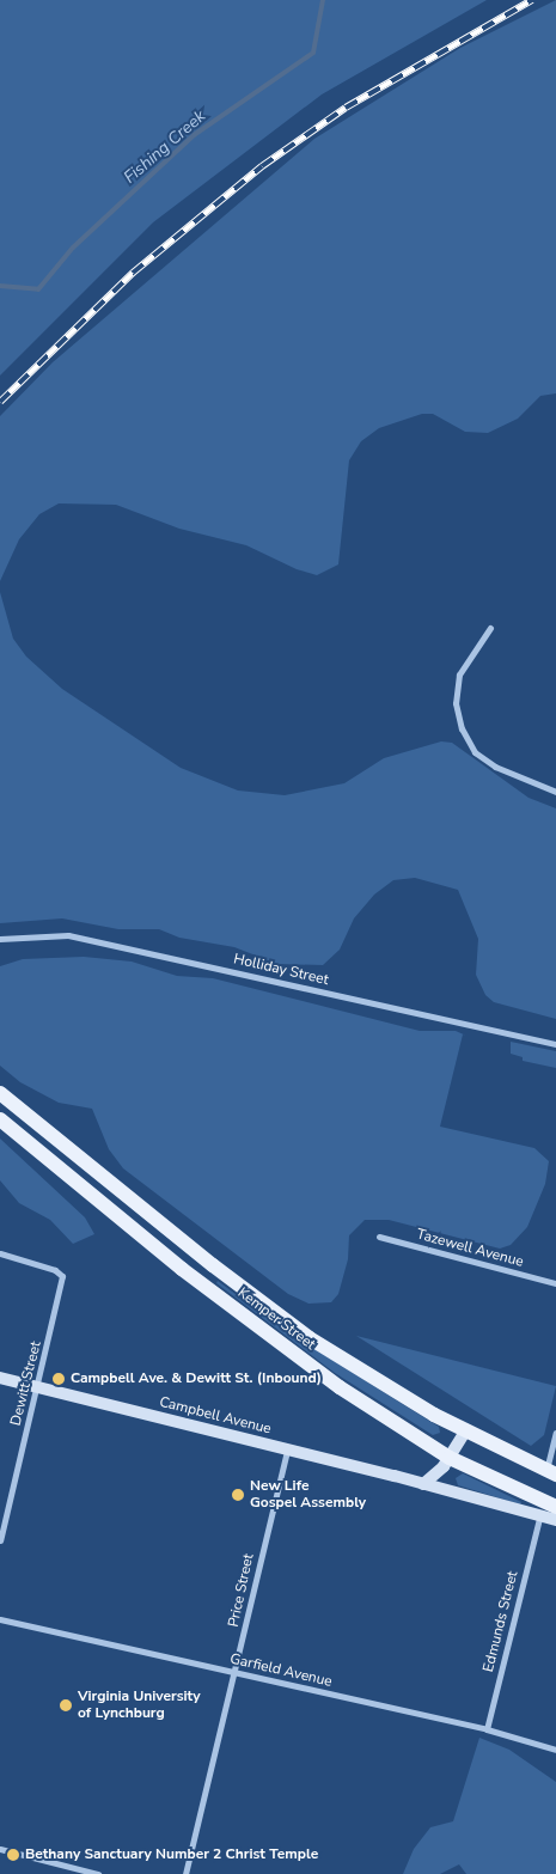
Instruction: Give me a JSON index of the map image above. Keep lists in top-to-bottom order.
{
  "streets": {
    "main road": ["Kemper Street", "Campbell Avenue"],
    "street": [
      "Holliday Street",
      "Tazewell Avenue",
      "Dewitt Street",
      "Price Street",
      "Edmunds Street",
      "Garfield Avenue"
    ]
  },
  "crossings": [
    ["Dewitt Street", "Campbell Avenue"],
    ["Campbell Avenue", "Price Street"],
    ["Campbell Avenue", "Edmunds Street"],
    ["Price Street", "Garfield Avenue"],
    ["Edmunds Street", "Garfield Avenue"]
  ],
  "water": ["Fishing Creek"],
  "places": [
    "Campbell Ave. & Dewitt St. (Inbound)",
    "New Life Gospel Assembly",
    "Virginia University of Lynchburg",
    "Bethany Sanctuary Number 2 Christ Temple"
  ]
}
